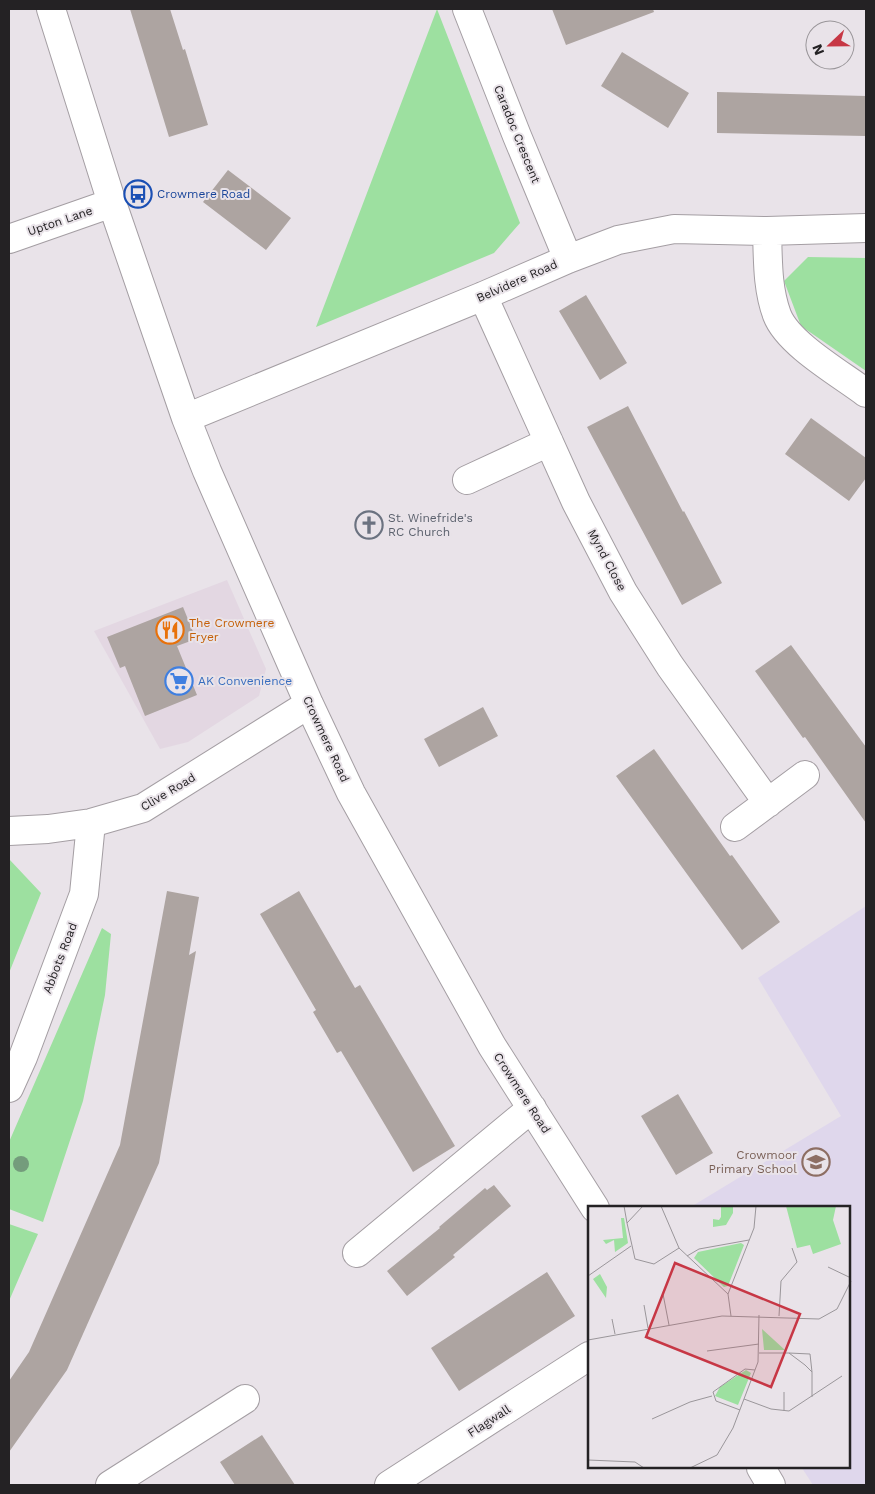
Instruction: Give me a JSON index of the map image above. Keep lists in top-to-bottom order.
{
  "streets": {
    "street": [
      "Caradoc Crescent",
      "Upton Lane",
      "Belvidere Road",
      "Mynd Close",
      "Crowmere Road",
      "Clive Road",
      "Abbots Road",
      "Flagwall"
    ]
  },
  "crossings": [
    ["Caradoc Crescent", "Belvidere Road"],
    ["Upton Lane", "Crowmere Road"],
    ["Belvidere Road", "Mynd Close"],
    ["Belvidere Road", "Crowmere Road"],
    ["Crowmere Road", "Clive Road"],
    ["Clive Road", "Abbots Road"]
  ],
  "places": {
    "bus stop": ["Crowmere Road"],
    "church": ["St. Winefride's RC Church"],
    "restaurant": ["The Crowmere Fryer"],
    "supermarket": ["AK Convenience"],
    "school or university": ["Crowmoor Primary School"]
  },
  "north": "left"
}
